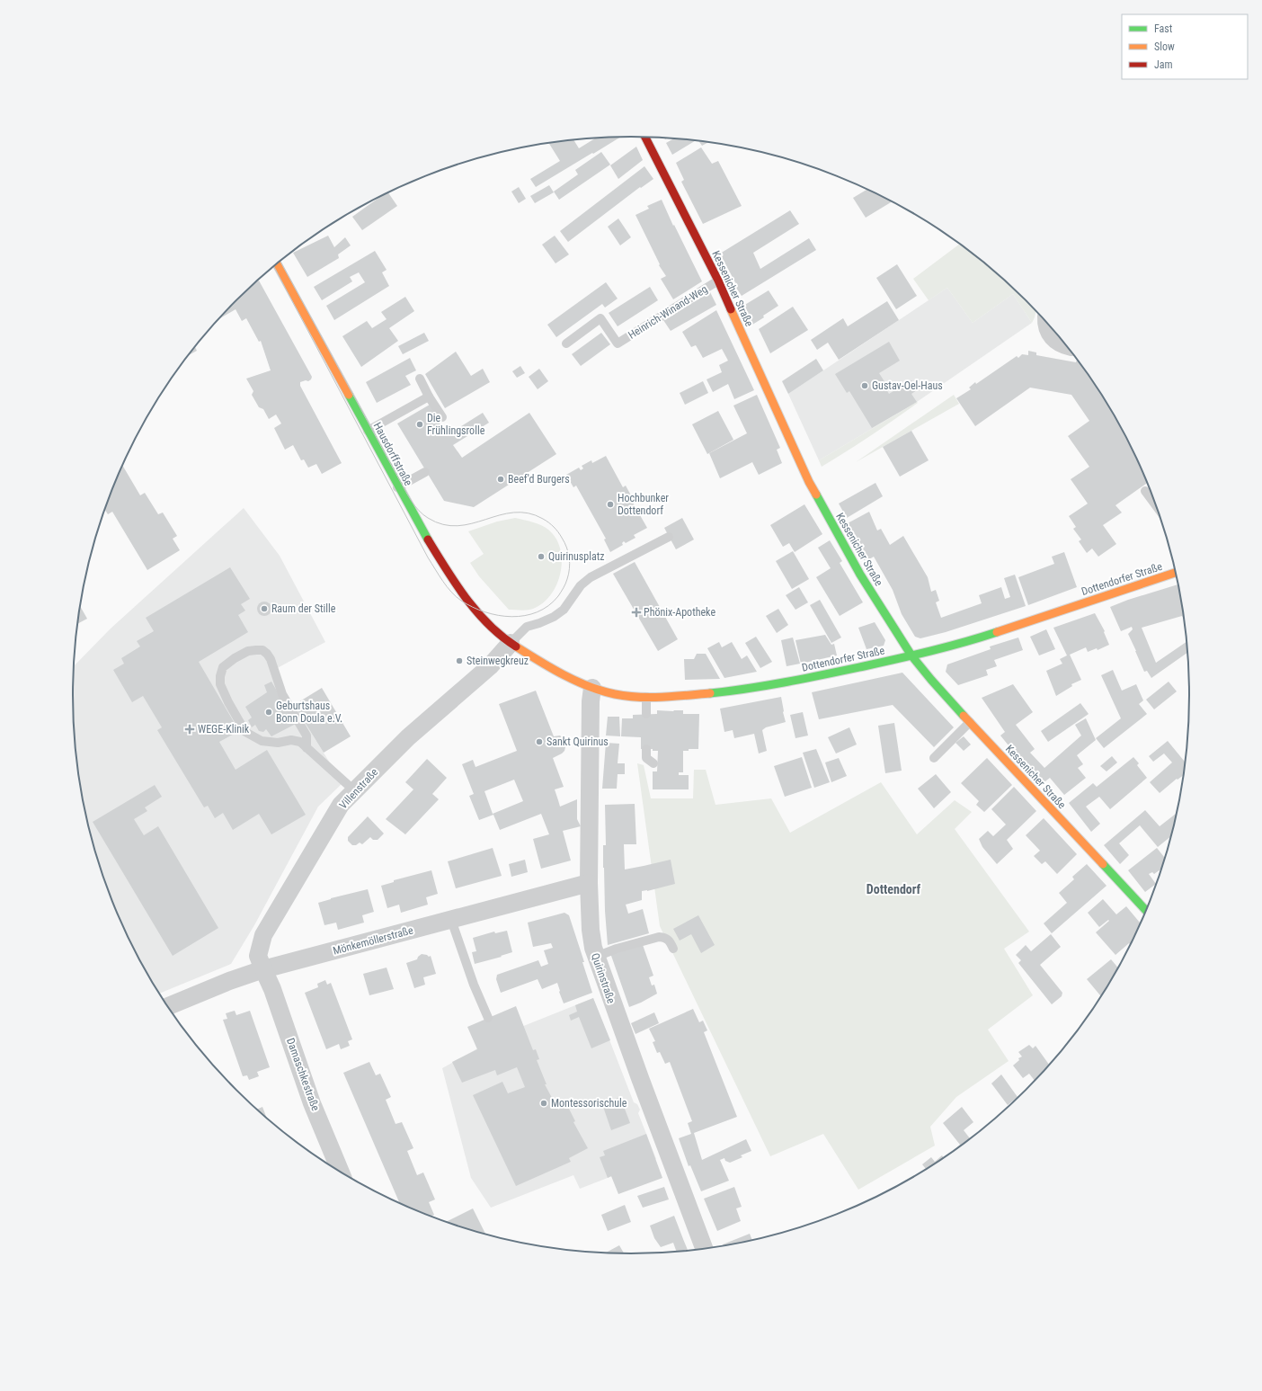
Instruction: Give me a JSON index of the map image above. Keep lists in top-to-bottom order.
{
  "streets": {
    "main road": ["Kessenicher Straße", "Hausdorffstraße", "Dottendorfer Straße"],
    "street": [
      "Villenstraße",
      "Mönkemöllerstraße",
      "Quirinstraße",
      "Damaschkestraße"
    ],
    "lane": ["Heinrich-Winand-Weg"]
  },
  "crossings": [
    ["Kessenicher Straße", "Heinrich-Winand-Weg"],
    ["Kessenicher Straße", "Dottendorfer Straße"],
    ["Hausdorffstraße", "Dottendorfer Straße"],
    ["Hausdorffstraße", "Villenstraße"],
    ["Dottendorfer Straße", "Villenstraße"],
    ["Dottendorfer Straße", "Quirinstraße"],
    ["Villenstraße", "Mönkemöllerstraße"],
    ["Villenstraße", "Damaschkestraße"],
    ["Mönkemöllerstraße", "Quirinstraße"],
    ["Mönkemöllerstraße", "Damaschkestraße"]
  ],
  "districts": ["Dottendorf"],
  "places": {
    "other": [
      "Gustav-Oel-Haus",
      "Die Frühlingsrolle",
      "Beef'd Burgers",
      "Hochbunker Dottendorf",
      "Quirinusplatz",
      "Raum der Stille",
      "Steinwegkreuz",
      "Geburtshaus Bonn Doula e.V.",
      "Sankt Quirinus",
      "Montessorischule"
    ],
    "health": ["Phönix-Apotheke", "WEGE-Klinik"]
  },
  "legend": ["Fast", "Slow", "Jam"]
}
